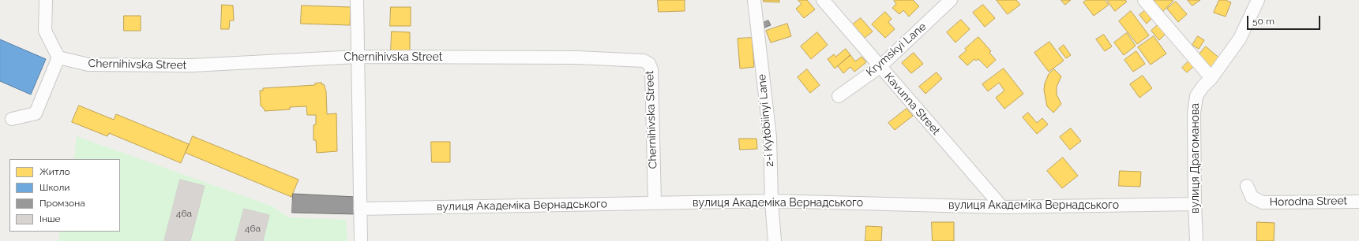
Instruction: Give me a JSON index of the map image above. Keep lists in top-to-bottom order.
{
  "streets": {
    "street": [
      "Krymskyi Lane",
      "Chernihivska Street",
      "Kavunna Street",
      "2-i Kytobiinyi Lane",
      "вулиця Драгоманова",
      "Horodna Street",
      "вулиця Академіка Вернадського"
    ]
  },
  "crossings": [
    ["Krymskyi Lane", "Kavunna Street"],
    ["Chernihivska Street", "вулиця Академіка Вернадського"],
    ["Kavunna Street", "вулиця Академіка Вернадського"],
    ["2-i Kytobiinyi Lane", "вулиця Академіка Вернадського"],
    ["вулиця Драгоманова", "вулиця Академіка Вернадського"]
  ],
  "house_numbers": ["46а", "46а"],
  "legend": [
    "Житло",
    "Школи",
    "Промзона",
    "Інше"
  ],
  "scale_bar": "50 m"
}
